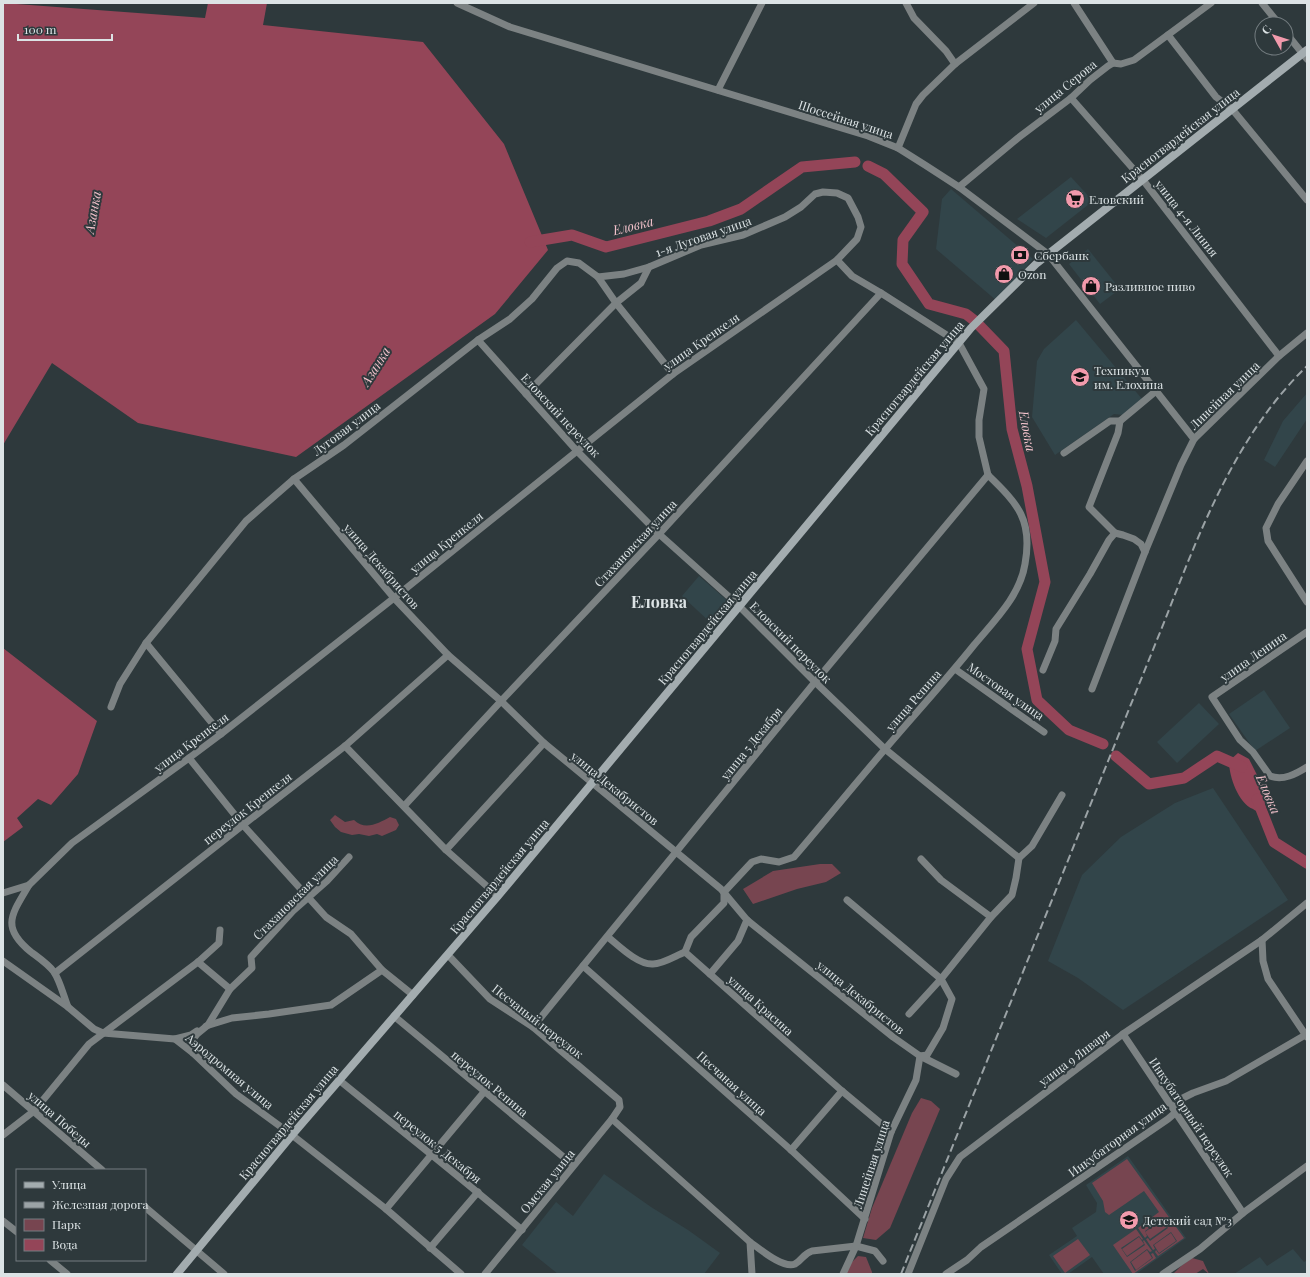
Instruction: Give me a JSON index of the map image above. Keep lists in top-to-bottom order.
{
  "streets": {
    "main road": ["Красногвардейская улица"],
    "street": [
      "улица Серова",
      "Шоссейная улица",
      "улица 4-я Линия",
      "1-я Луговая улица",
      "улица Кренкеля",
      "Линейная улица",
      "Еловский переулок",
      "Луговая улица",
      "Стахановская улица",
      "улица Декабристов",
      "улица Ленина",
      "Мостовая улица",
      "улица Репина",
      "улица 5 Декабря",
      "переулок Кренкеля",
      "улица Красина",
      "Песчаный переулок",
      "улица 9 Января",
      "Аэродромная улица",
      "переулок Репина",
      "Песчаная улица",
      "Инкубаторный переулок",
      "улица Победы",
      "Инкубаторная улица",
      "переулок 5 Декабря",
      "Омская улица"
    ]
  },
  "crossings": [
    ["улица Серова", "Шоссейная улица"],
    ["улица Серова", "улица 4-я Линия"],
    ["Шоссейная улица", "Красногвардейская улица"],
    ["Шоссейная улица", "Линейная улица"],
    ["Красногвардейская улица", "улица 4-я Линия"],
    ["Красногвардейская улица", "Еловский переулок"],
    ["Красногвардейская улица", "улица Декабристов"],
    ["Красногвардейская улица", "Песчаный переулок"],
    ["Красногвардейская улица", "Аэродромная улица"],
    ["Красногвардейская улица", "переулок Репина"],
    ["Красногвардейская улица", "переулок 5 Декабря"],
    ["улица 4-я Линия", "Линейная улица"],
    ["1-я Луговая улица", "улица Кренкеля"],
    ["1-я Луговая улица", "Еловский переулок"],
    ["улица Кренкеля", "Еловский переулок"],
    ["улица Кренкеля", "улица Декабристов"],
    ["Линейная улица", "улица Декабристов"],
    ["Линейная улица", "улица Красина"],
    ["Линейная улица", "Песчаная улица"],
    ["Еловский переулок", "Луговая улица"],
    ["Еловский переулок", "Стахановская улица"],
    ["Еловский переулок", "улица Репина"],
    ["Еловский переулок", "улица 5 Декабря"],
    ["Луговая улица", "улица Декабристов"],
    ["Стахановская улица", "улица Декабристов"],
    ["улица Декабристов", "улица Репина"],
    ["улица Декабристов", "улица 5 Декабря"],
    ["улица Декабристов", "переулок Кренкеля"],
    ["Мостовая улица", "улица Репина"],
    ["улица Репина", "улица 5 Декабря"],
    ["улица 5 Декабря", "Песчаный переулок"],
    ["улица 5 Декабря", "Песчаная улица"],
    ["Песчаный переулок", "Омская улица"],
    ["улица 9 Января", "Инкубаторный переулок"],
    ["переулок Репина", "Омская улица"],
    ["Инкубаторный переулок", "Инкубаторная улица"],
    ["переулок 5 Декабря", "Омская улица"]
  ],
  "districts": ["Еловка"],
  "water": ["Азанка", "Еловка"],
  "places": {
    "supermarket": ["Еловский"],
    "bank": ["Сбербанк"],
    "shop": ["Ozon", "Разливное пиво"],
    "school or university": ["Техникум им. Елохина", "Детский сад №3"]
  },
  "legend": [
    "Улица",
    "Железная дорога",
    "Парк",
    "Вода"
  ],
  "scale_bar": "100 m",
  "north": "top left"
}
